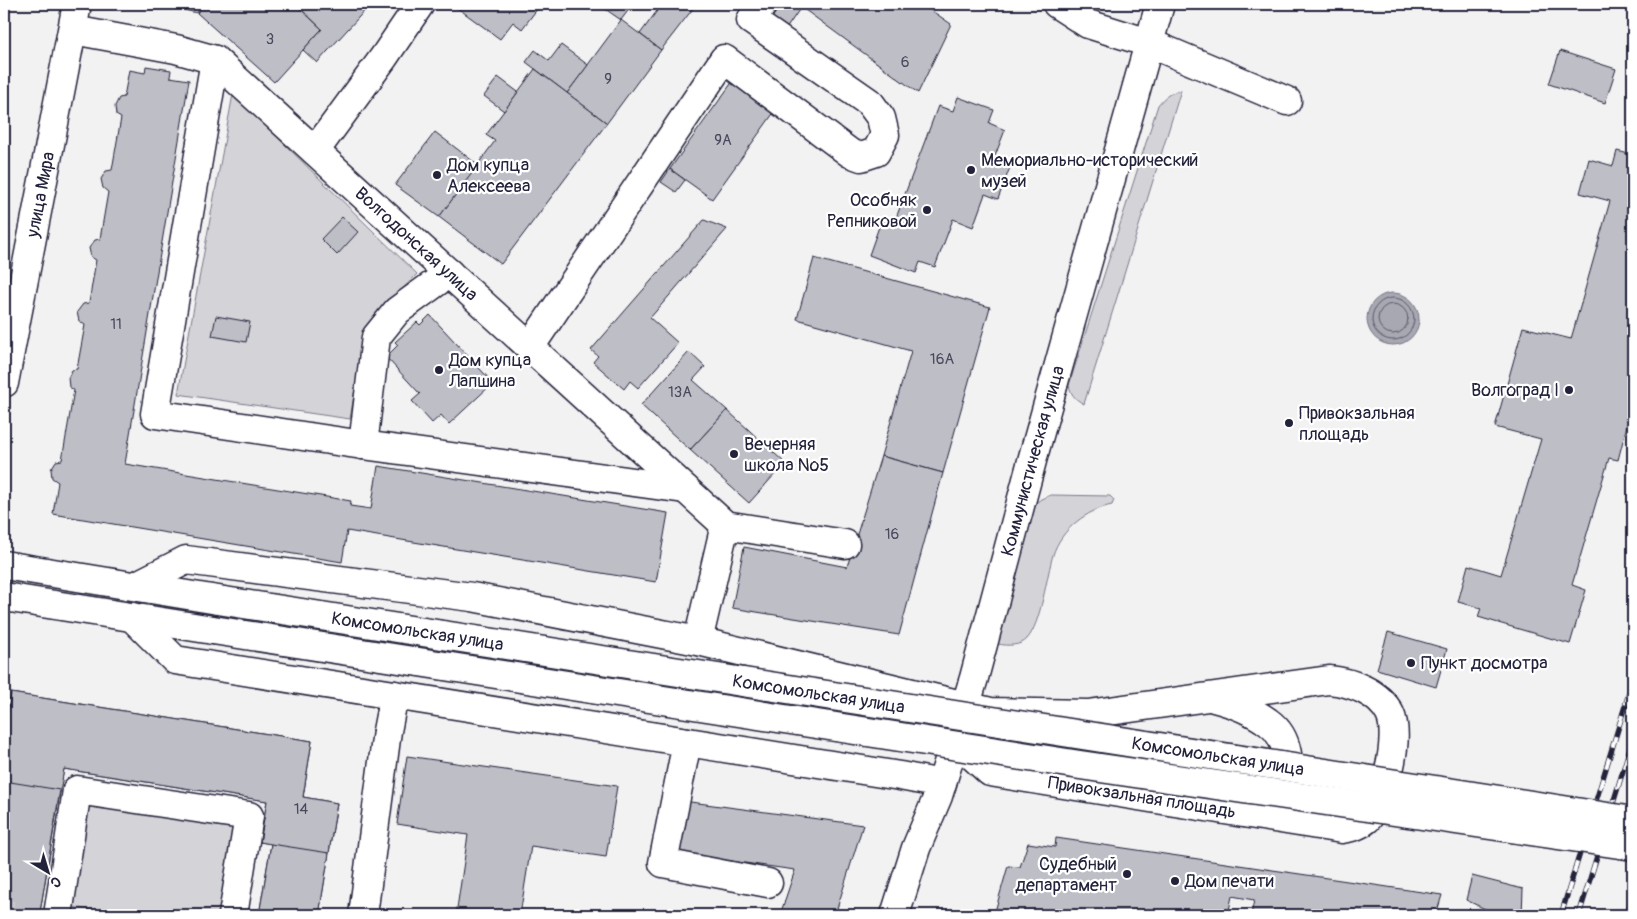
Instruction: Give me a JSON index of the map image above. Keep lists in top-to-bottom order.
{
  "streets": {
    "street": [
      "улица Мира",
      "Волгодонская улица",
      "Коммунистическая улица",
      "Комсомольская улица",
      "Привокзальная площадь"
    ]
  },
  "crossings": [
    ["улица Мира", "Волгодонская улица"],
    ["Коммунистическая улица", "Привокзальная площадь"],
    ["Комсомольская улица", "Привокзальная площадь"]
  ],
  "places": [
    "Мемориально-исторический музей",
    "Дом купца Алексеева",
    "Особняк Репниковой",
    "Дом купца Лапшина",
    "Волгоград I",
    "Привокзальная площадь",
    "Вечерняя школа №5",
    "Пункт досмотра",
    "Судебный департамент",
    "Дом печати"
  ],
  "house_numbers": [
    "3",
    "6",
    "9",
    "9А",
    "11",
    "16А",
    "13А",
    "16",
    "14"
  ],
  "north": "bottom right"
}
